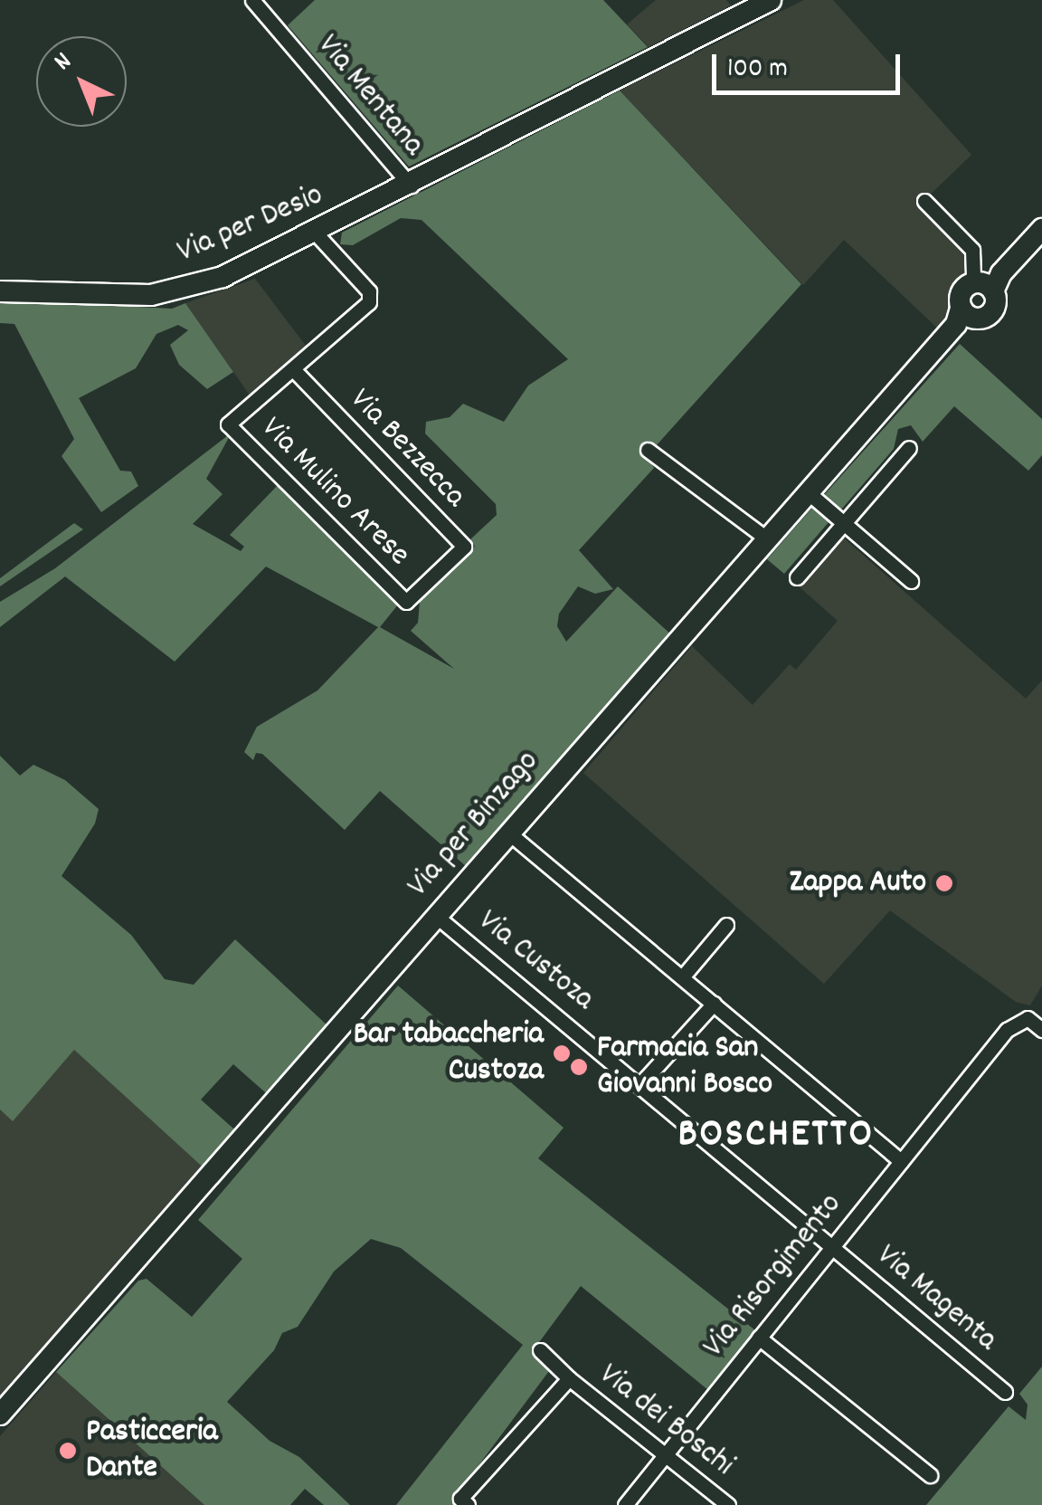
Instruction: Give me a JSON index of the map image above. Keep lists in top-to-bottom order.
{
  "streets": {
    "main road": ["Via per Desio", "Via per Binzago"],
    "street": [
      "Via Mentana",
      "Via Bezzecca",
      "Via Mulino Arese",
      "Via Custoza",
      "Via Risorgimento",
      "Via Magenta",
      "Via dei Boschi"
    ]
  },
  "crossings": [
    ["Via Mentana", "Via per Desio"],
    ["Via per Desio", "Via Mulino Arese"],
    ["Via Bezzecca", "Via Mulino Arese"],
    ["Via per Binzago", "Via Custoza"],
    ["Via Custoza", "Via Risorgimento"],
    ["Via Custoza", "Via Magenta"],
    ["Via Risorgimento", "Via Magenta"],
    ["Via Risorgimento", "Via dei Boschi"]
  ],
  "districts": ["BOSCHETTO"],
  "places": [
    "Zappa Auto",
    "Bar tabaccheria Custoza",
    "Farmacia San Giovanni Bosco",
    "Pasticceria Dante"
  ],
  "scale_bar": "100 m",
  "north": "top left"
}
